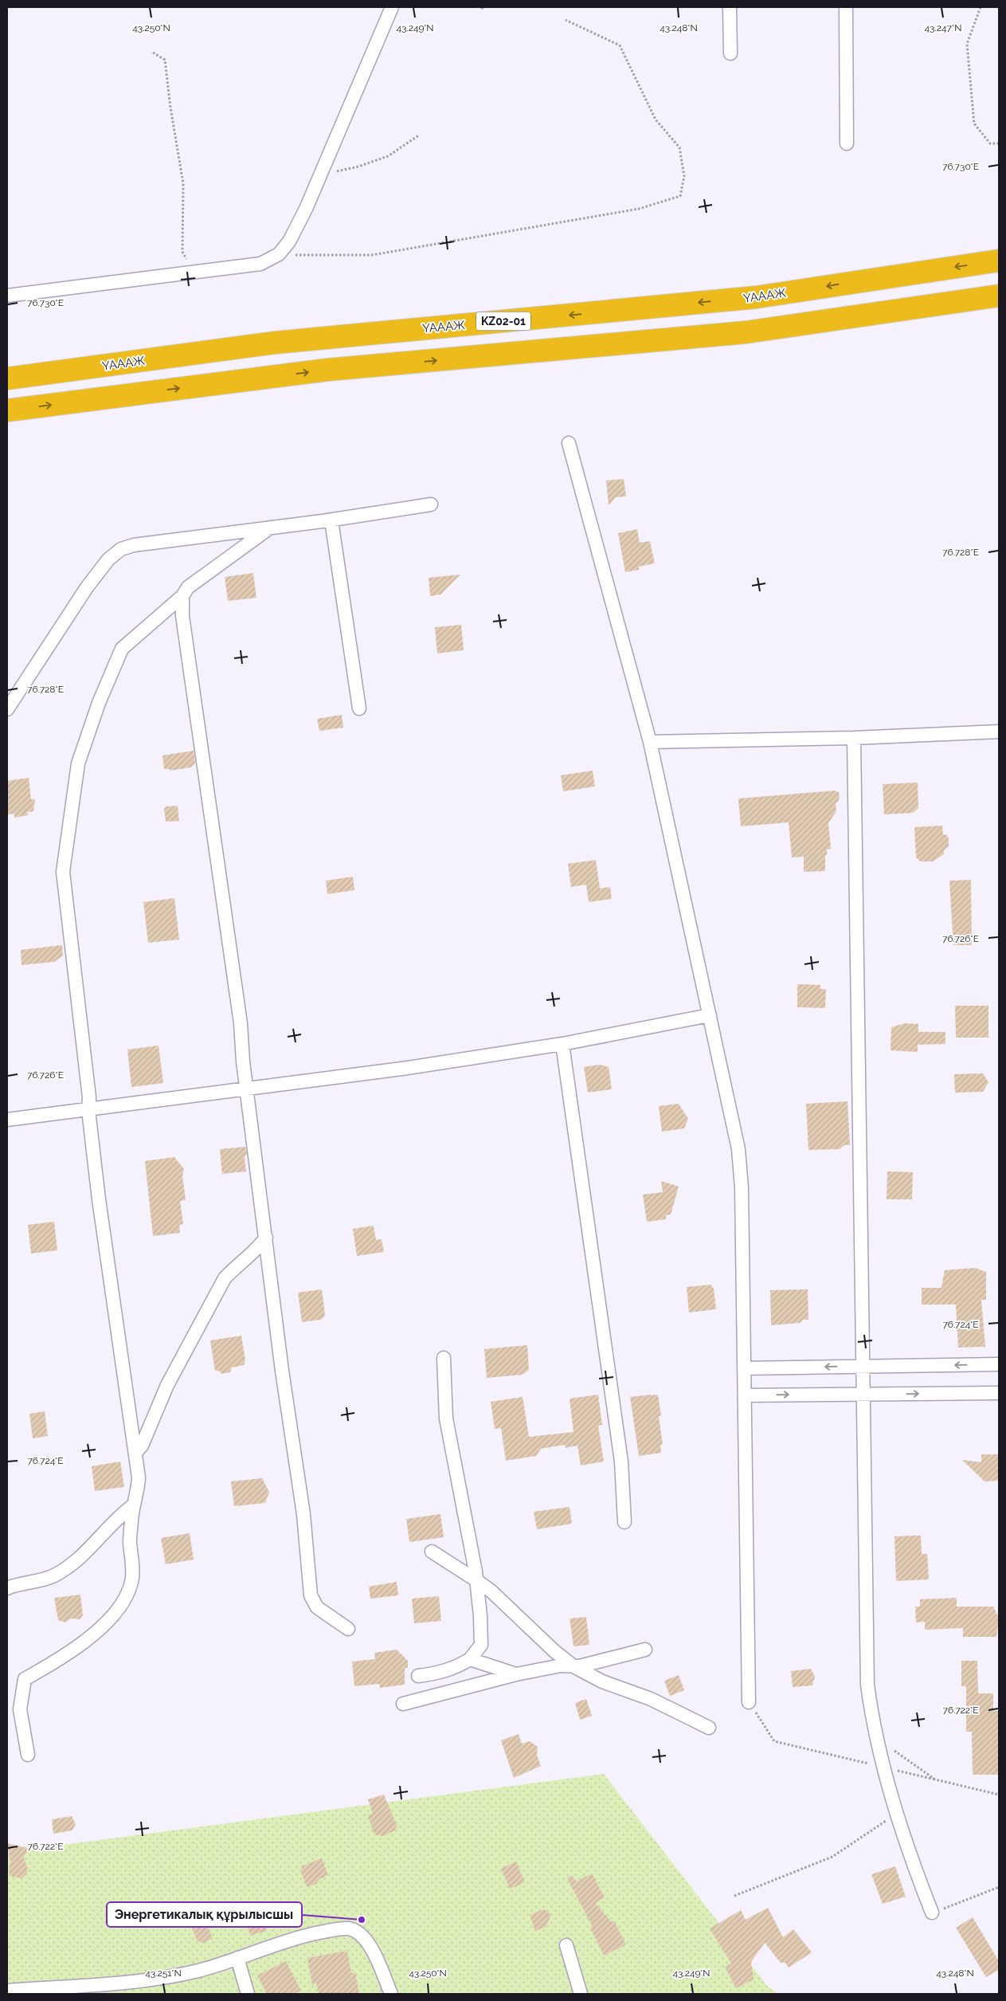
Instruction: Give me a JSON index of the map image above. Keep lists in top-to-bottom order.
{
  "streets": {
    "highway": ["ҮАААЖ", "KZ02-01"]
  },
  "places": ["Энергетикалық құрылысшы"],
  "coordinates": [
    "43.250°N",
    "43.249°N",
    "43.248°N",
    "43.247°N",
    "76.730°E",
    "76.728°E",
    "76.726°E",
    "76.724°E",
    "76.722°E",
    "43.251°N"
  ]
}
